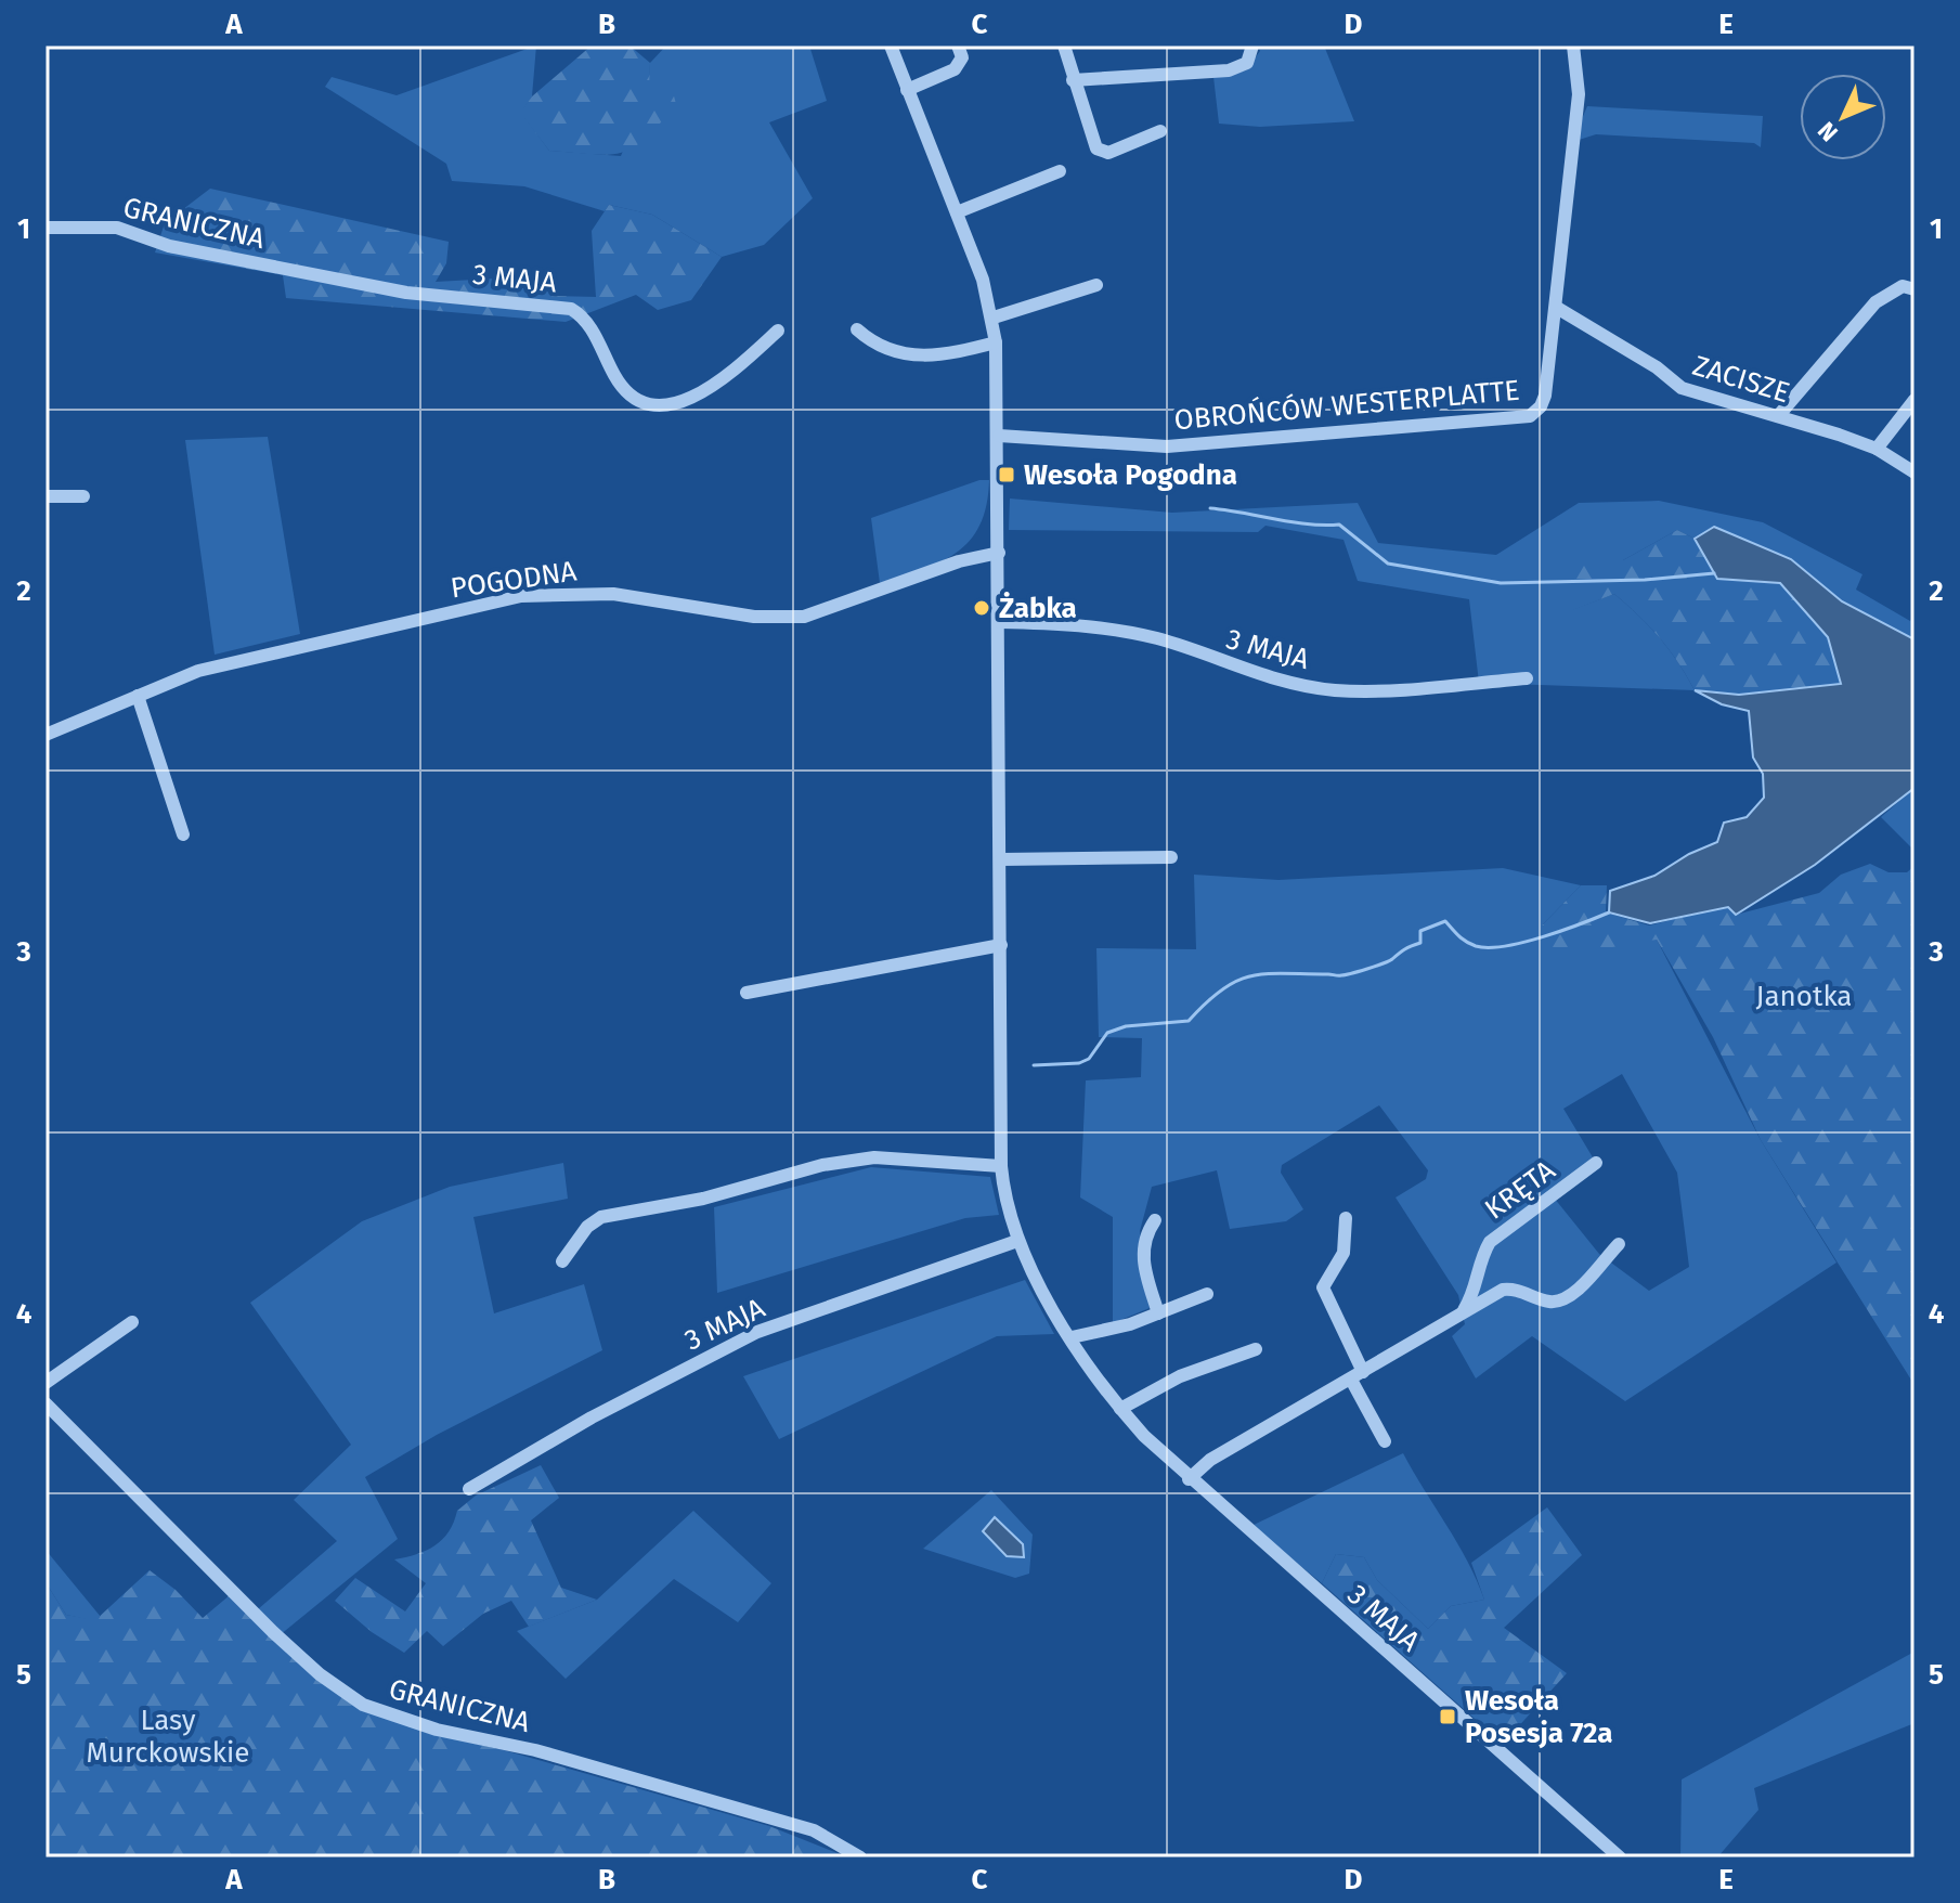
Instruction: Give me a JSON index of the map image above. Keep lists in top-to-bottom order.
{
  "streets": {
    "street": [
      "GRANICZNA",
      "3 MAJA",
      "ZACISZE",
      "OBROŃCÓW WESTERPLATTE",
      "POGODNA",
      "KRĘTA"
    ]
  },
  "crossings": [
    ["GRANICZNA", "3 MAJA"],
    ["3 MAJA", "OBROŃCÓW WESTERPLATTE"],
    ["3 MAJA", "POGODNA"],
    ["ZACISZE", "OBROŃCÓW WESTERPLATTE"]
  ],
  "parks": ["Janotka", "Lasy Murckowskie"],
  "places": {
    "transit": ["Wesoła Pogodna", "Wesoła Posesja 72a"],
    "other": ["Żabka"]
  },
  "north": "bottom left",
  "grid": {
    "columns": [
      "A",
      "B",
      "C",
      "D",
      "E"
    ],
    "rows": [
      "1",
      "2",
      "3",
      "4",
      "5"
    ]
  }
}
